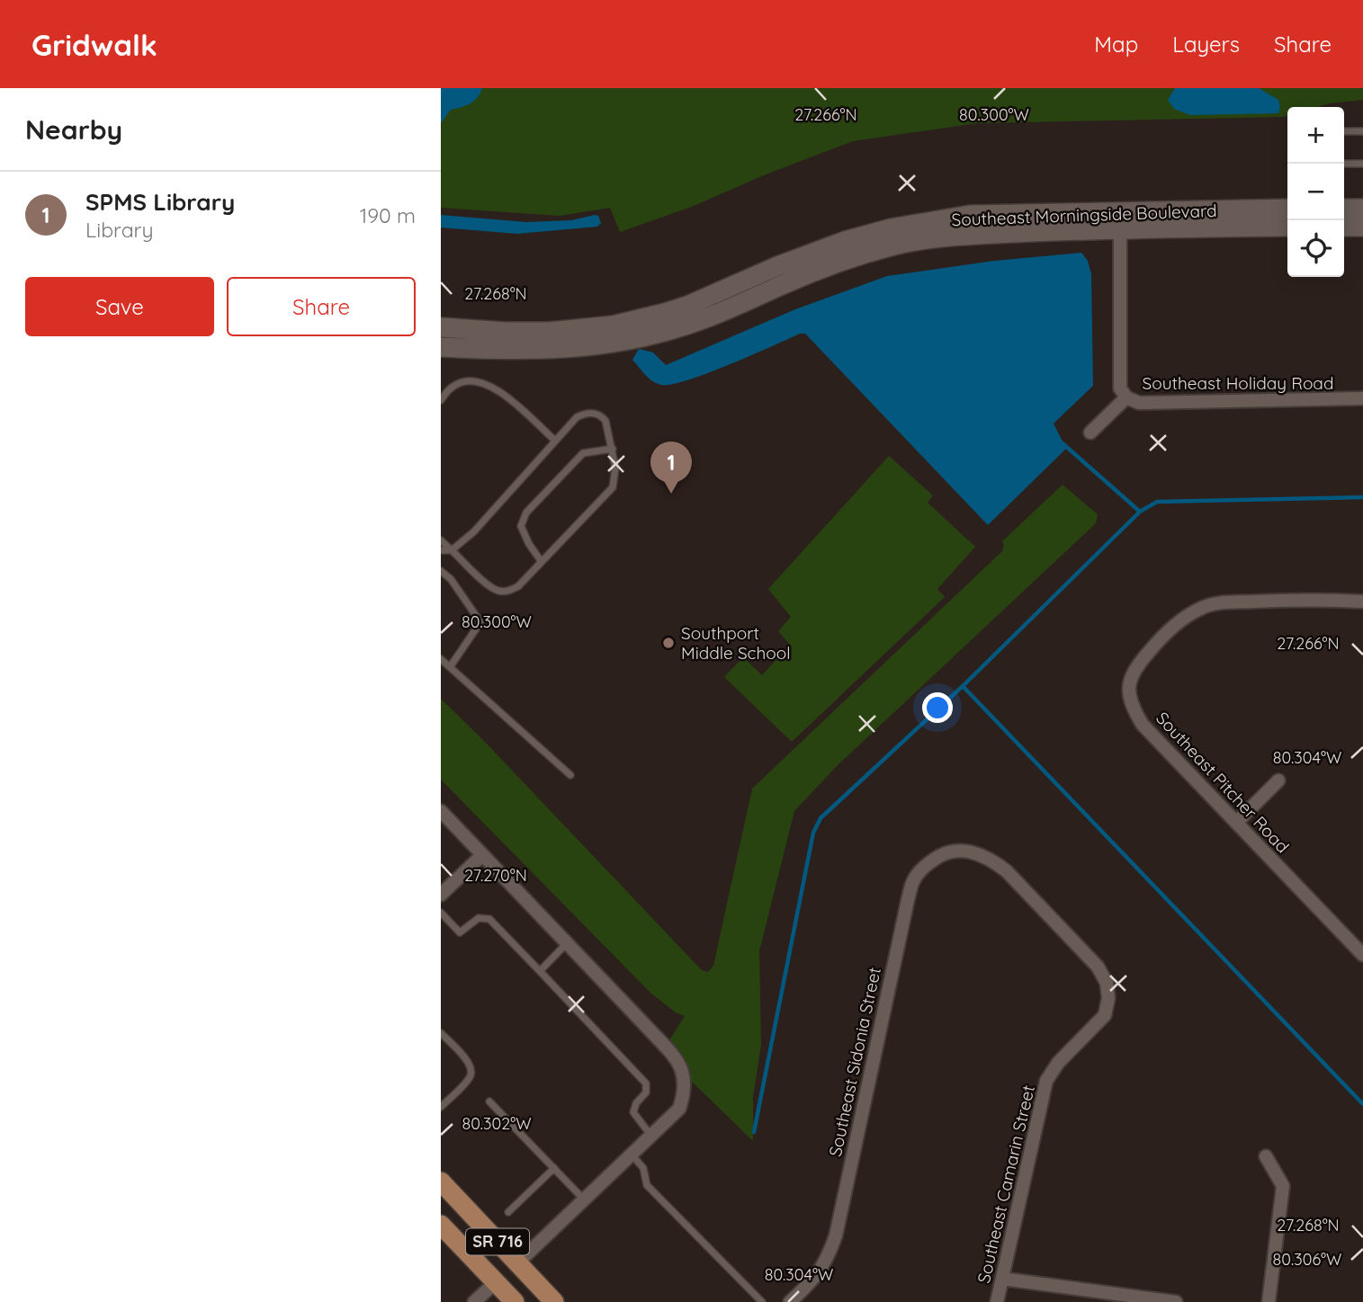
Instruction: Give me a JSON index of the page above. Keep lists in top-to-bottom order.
{
  "streets": {
    "main road": ["SR 716"],
    "street": [
      "Southeast Morningside Boulevard",
      "Southeast Holiday Road",
      "Southeast Pitcher Road",
      "Southeast Sidonia Street",
      "Southeast Camarin Street"
    ]
  },
  "crossings": [
    ["Southeast Sidonia Street", "Southeast Camarin Street"]
  ],
  "places": ["Southport Middle School"],
  "page": {
    "header": "Gridwalk",
    "nav": ["Map", "Layers", "Share"],
    "heading": "Nearby",
    "map_buttons": ["+", "−"],
    "list": [
      {
        "mark": "1",
        "name": "SPMS Library",
        "note": "Library",
        "value": "190 m"
      }
    ],
    "buttons": ["Save", "Share"],
    "pins": "1"
  },
  "coordinates": [
    "80.300°W",
    "27.266°N",
    "27.268°N",
    "80.304°W",
    "27.270°N",
    "80.302°W",
    "80.306°W"
  ]
}
